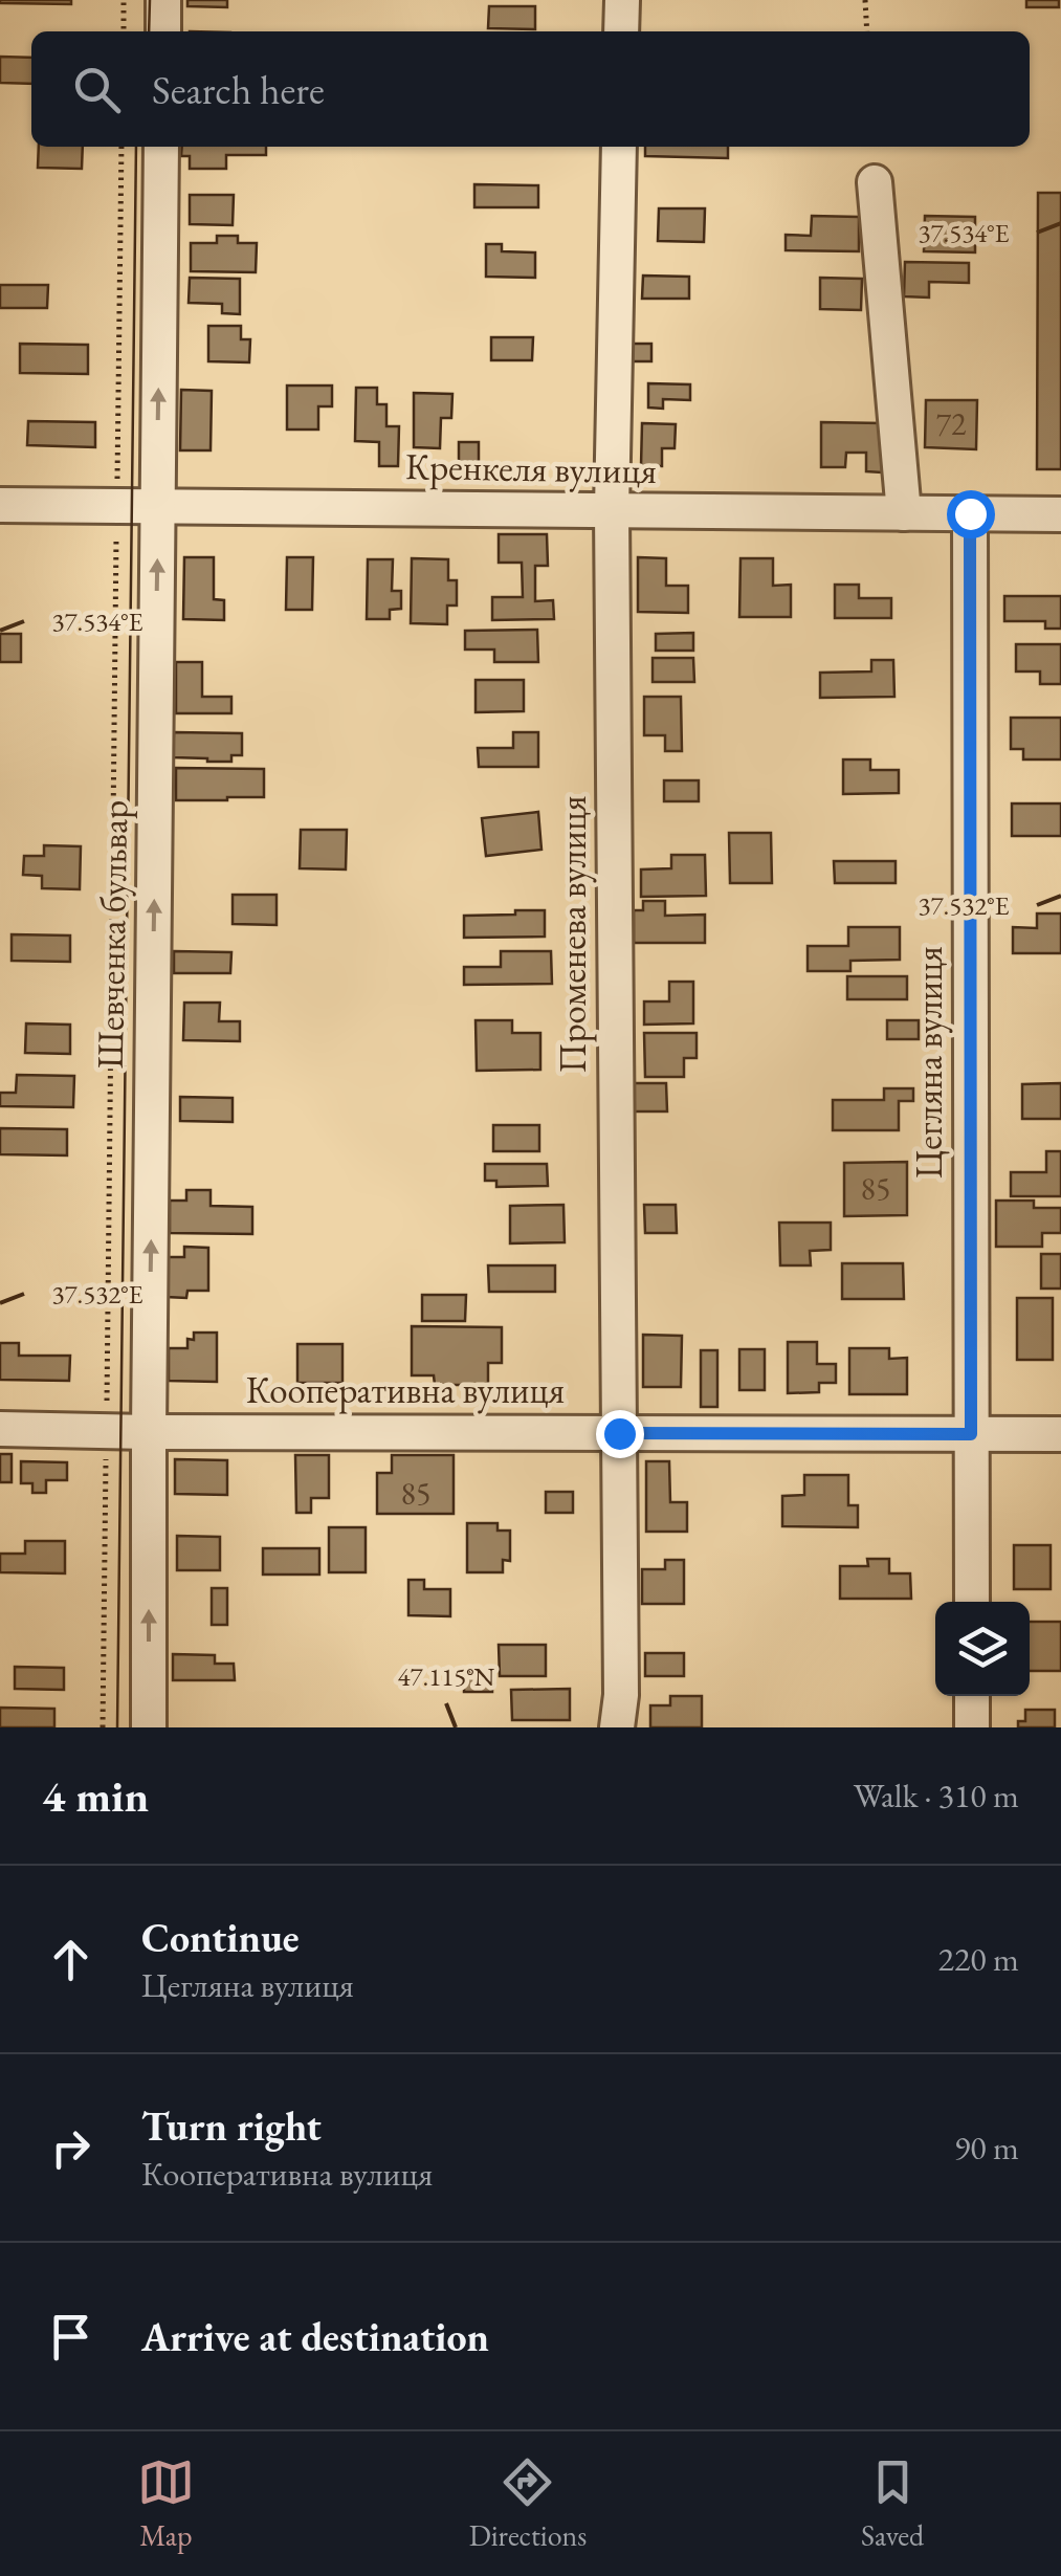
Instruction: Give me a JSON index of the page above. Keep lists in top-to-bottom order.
{
  "streets": {
    "street": [
      "Кренкеля вулиця",
      "Шевченка бульвар",
      "Променева вулиця",
      "Цегляна вулиця",
      "Кооперативна вулиця"
    ]
  },
  "crossings": [
    ["Кренкеля вулиця", "Шевченка бульвар"],
    ["Кренкеля вулиця", "Променева вулиця"],
    ["Кренкеля вулиця", "Цегляна вулиця"],
    ["Шевченка бульвар", "Кооперативна вулиця"],
    ["Променева вулиця", "Кооперативна вулиця"],
    ["Цегляна вулиця", "Кооперативна вулиця"]
  ],
  "one_way": ["Шевченка бульвар"],
  "house_numbers": ["72", "85", "85"],
  "page": {
    "search": "Search here",
    "heading": ["4 min", "Walk · 310 m"],
    "list": [
      ["Continue", "Цегляна вулиця", "220 m"],
      ["Turn right", "Кооперативна вулиця", "90 m"],
      "Arrive at destination"
    ],
    "nav": ["Map", "Directions", "Saved"]
  },
  "coordinates": ["37.534°E", "37.532°E", "47.115°N"]
}
